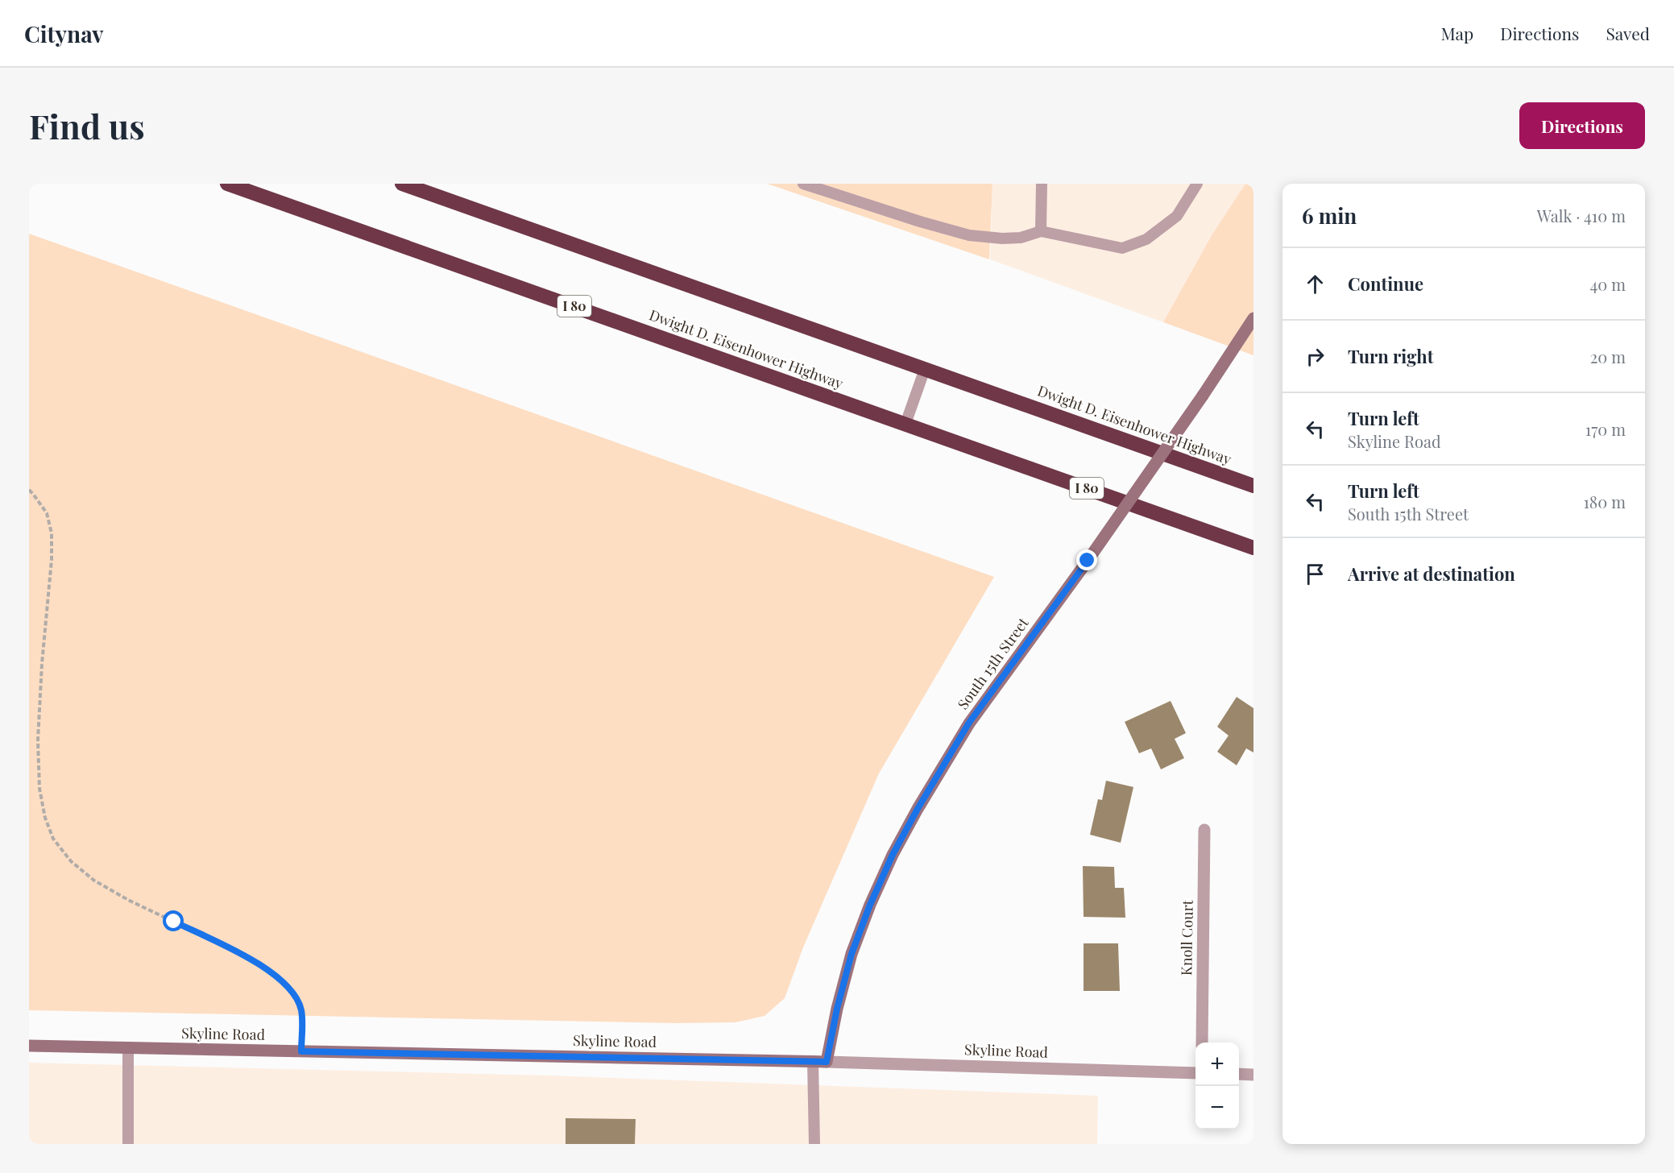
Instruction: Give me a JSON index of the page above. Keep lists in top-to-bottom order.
{
  "streets": {
    "highway": ["I 80", "Dwight D. Eisenhower Highway"],
    "main road": ["South 15th Street", "Skyline Road"],
    "street": ["Knoll Court"]
  },
  "crossings": [
    ["South 15th Street", "Skyline Road"]
  ],
  "page": {
    "header": "Citynav",
    "nav": ["Map", "Directions", "Saved"],
    "buttons": "Directions",
    "title": "Find us",
    "heading": ["6 min", "Walk · 410 m"],
    "list": [
      ["Continue", "40 m"],
      ["Turn right", "20 m"],
      ["Turn left", "Skyline Road", "170 m"],
      ["Turn left", "South 15th Street", "180 m"],
      "Arrive at destination"
    ],
    "map_buttons": ["+", "−"]
  }
}
